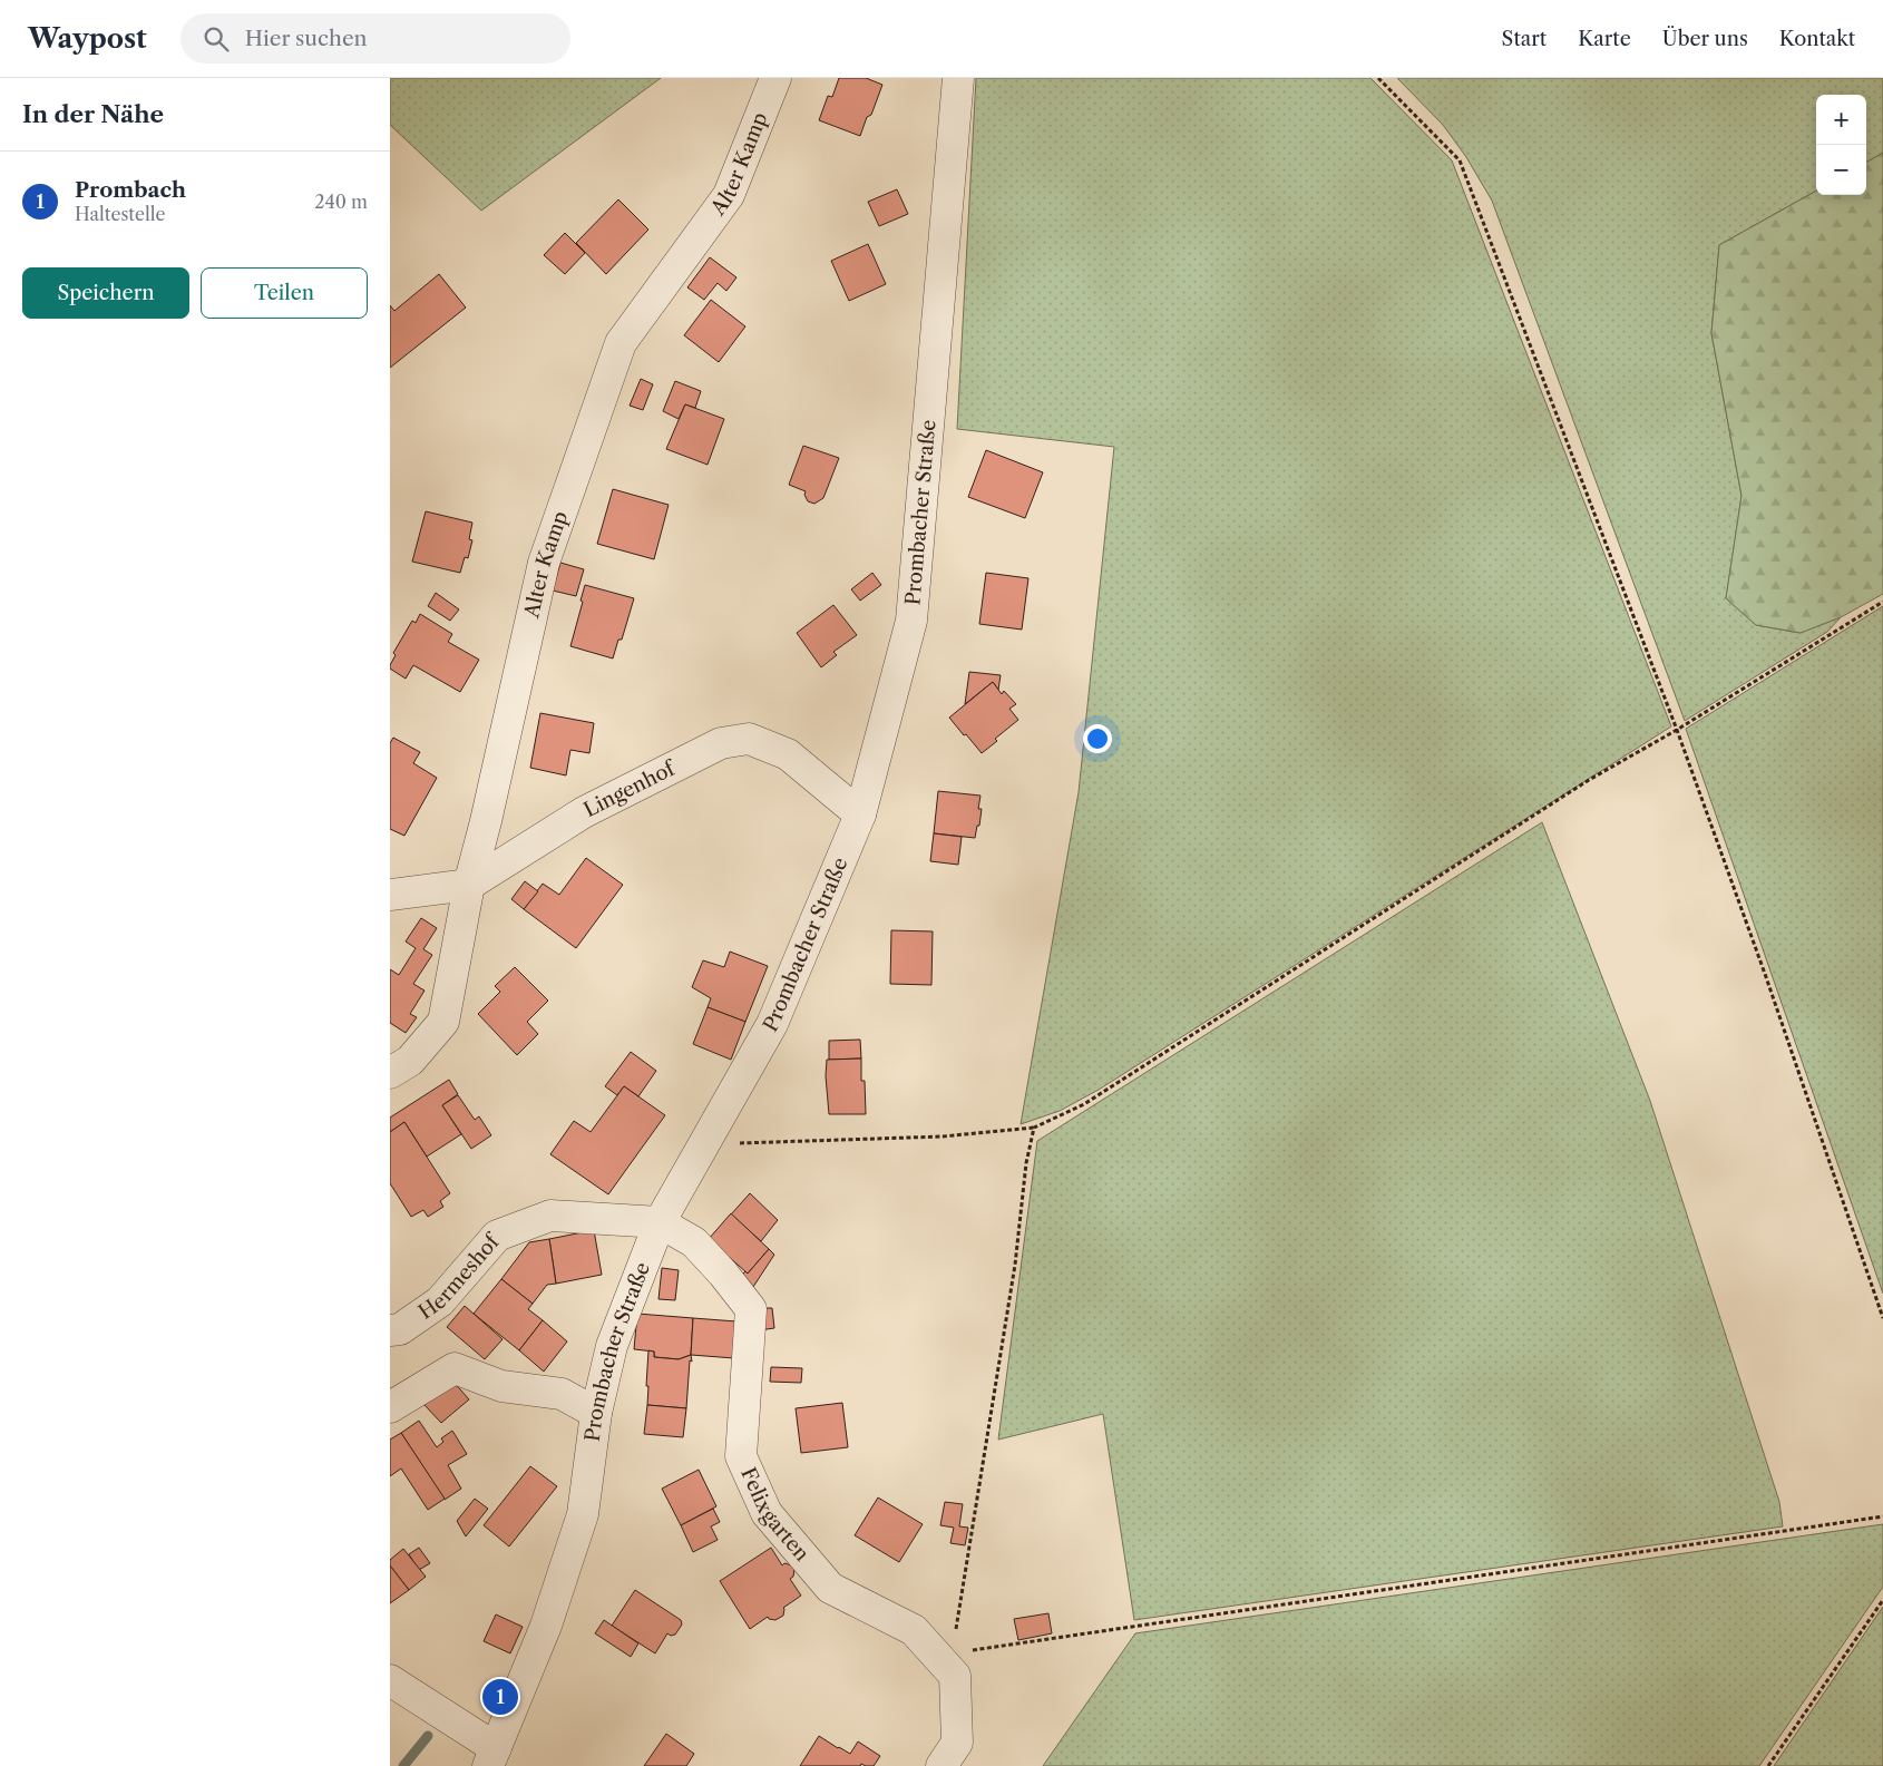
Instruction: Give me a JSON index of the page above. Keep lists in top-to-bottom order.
{
  "streets": {
    "street": [
      "Alter Kamp",
      "Prombacher Straße",
      "Lingenhof",
      "Hermeshof",
      "Felixgarten"
    ]
  },
  "crossings": [
    ["Alter Kamp", "Lingenhof"],
    ["Prombacher Straße", "Lingenhof"],
    ["Prombacher Straße", "Hermeshof"],
    ["Prombacher Straße", "Felixgarten"],
    ["Hermeshof", "Felixgarten"]
  ],
  "page": {
    "header": "Waypost",
    "search": "Hier suchen",
    "nav": [
      "Start",
      "Karte",
      "Über uns",
      "Kontakt"
    ],
    "heading": "In der Nähe",
    "map_buttons": ["+", "−"],
    "list": [
      {
        "mark": "1",
        "name": "Prombach",
        "note": "Haltestelle",
        "value": "240 m"
      }
    ],
    "buttons": ["Speichern", "Teilen"],
    "pins": "1"
  }
}
